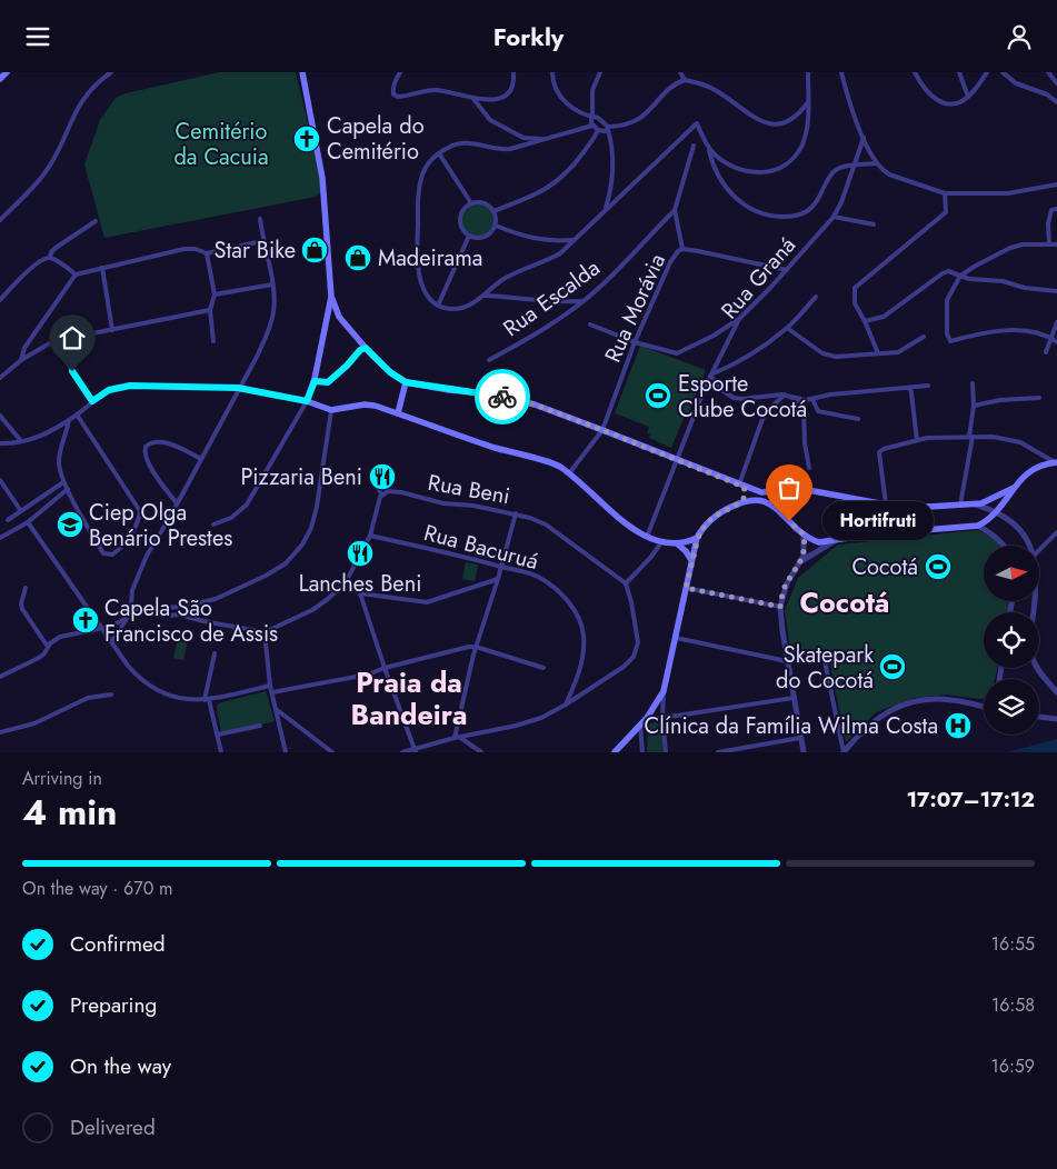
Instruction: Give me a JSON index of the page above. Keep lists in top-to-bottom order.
{
  "streets": {
    "street": [
      "Rua Graná",
      "Rua Escalda",
      "Rua Morávia",
      "Rua Beni",
      "Rua Bacuruá"
    ]
  },
  "crossings": [
    ["Rua Graná", "Rua Morávia"]
  ],
  "districts": ["Cocotá", "Praia da Bandeira"],
  "parks": ["Cemitério da Cacuia"],
  "places": {
    "church": ["Capela do Cemitério", "Capela São Francisco de Assis"],
    "shop": ["Star Bike", "Madeirama"],
    "sports": ["Esporte Clube Cocotá", "Cocotá", "Skatepark do Cocotá"],
    "restaurant": ["Pizzaria Beni", "Lanches Beni"],
    "other": ["Hortifruti"],
    "school or university": ["Ciep Olga Benário Prestes"],
    "hospital": ["Clínica da Família Wilma Costa"]
  },
  "north": "right",
  "page": {
    "header": "Forkly",
    "bubble": "Hortifruti",
    "heading": ["4 min", "Arriving in", "17:07–17:12"],
    "bar": "On the way · 670 m",
    "list": [
      ["Confirmed", "16:55"],
      ["Preparing", "16:58"],
      ["On the way", "16:59"],
      "Delivered"
    ]
  }
}
